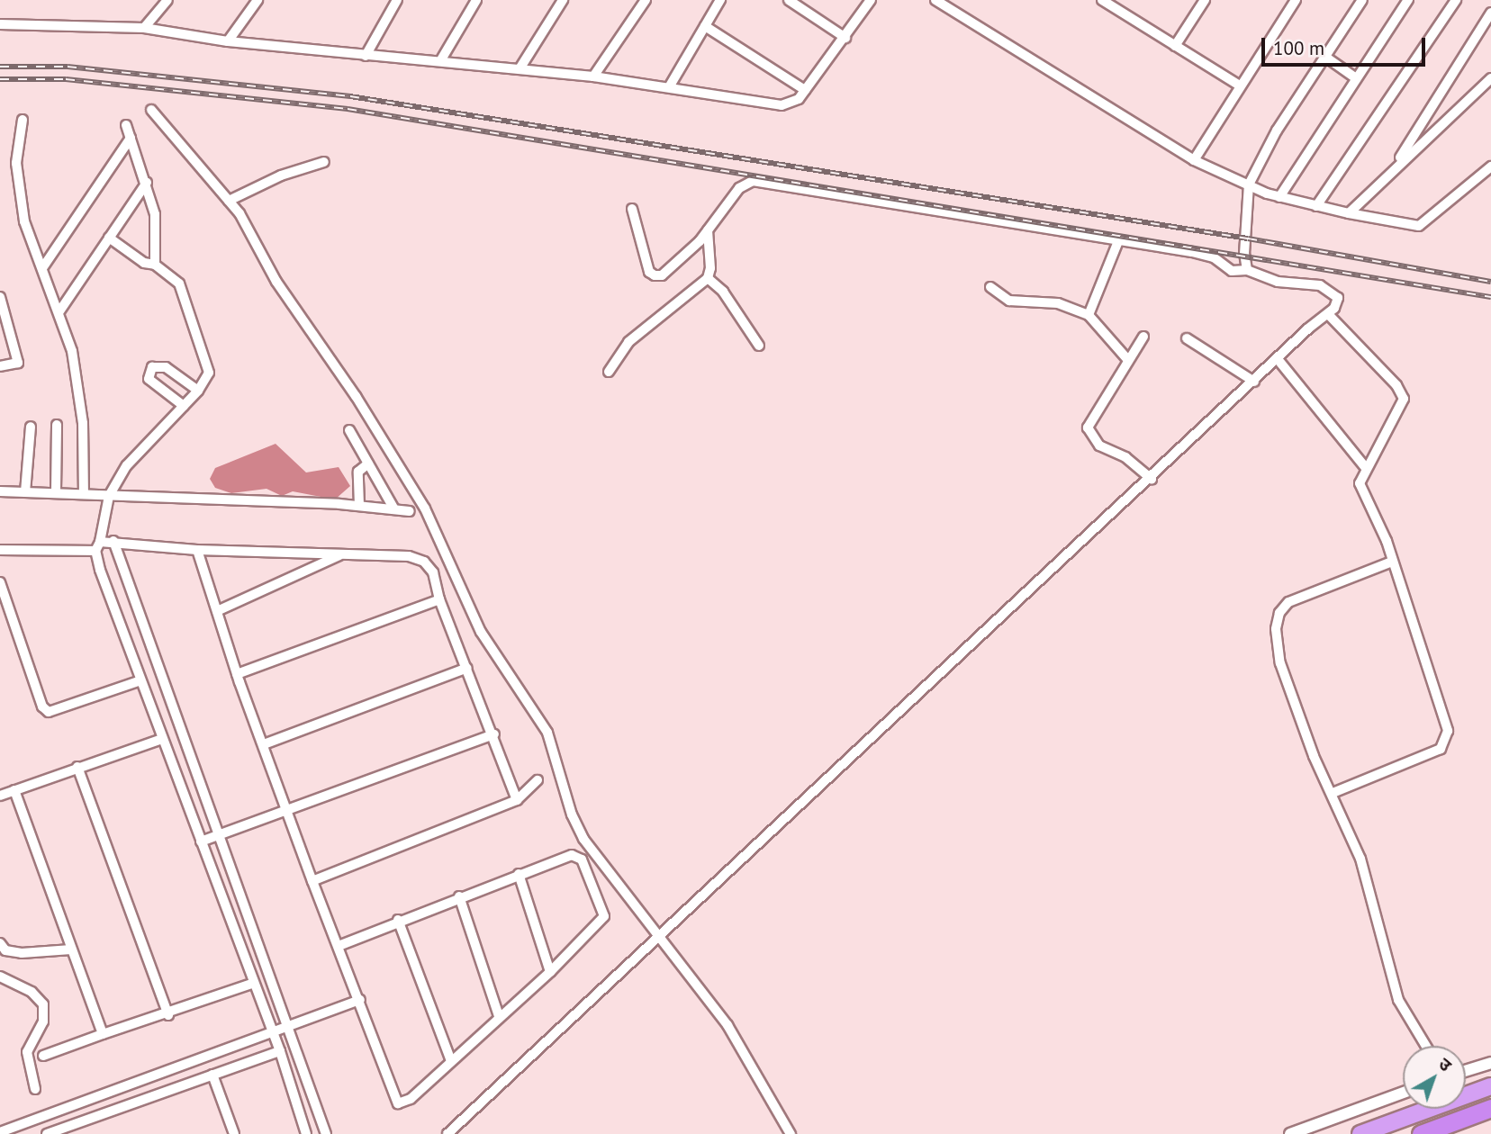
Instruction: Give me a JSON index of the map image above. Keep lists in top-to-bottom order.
{
  "scale_bar": "100 m",
  "north": "top right"
}
